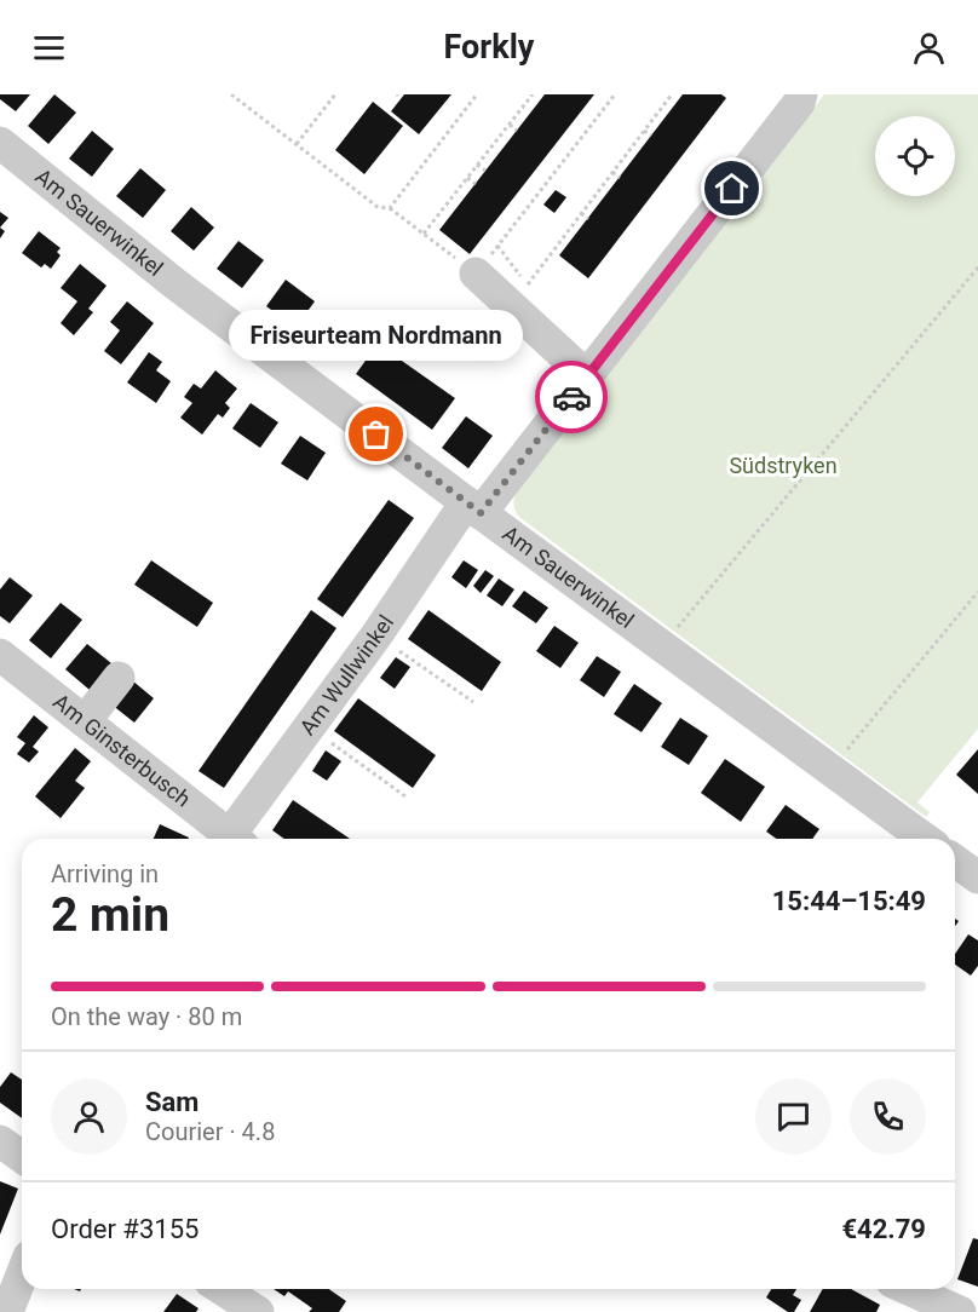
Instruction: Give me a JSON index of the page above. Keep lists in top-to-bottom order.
{
  "streets": {
    "street": ["Am Sauerwinkel", "Am Wullwinkel", "Am Ginsterbusch"]
  },
  "crossings": [
    ["Am Sauerwinkel", "Am Wullwinkel"]
  ],
  "parks": ["Südstryken"],
  "places": ["Friseurteam Nordmann"],
  "page": {
    "header": "Forkly",
    "bubble": "Friseurteam Nordmann",
    "heading": ["2 min", "Arriving in", "15:44–15:49"],
    "panel": [
      "Sam",
      "Courier · 4.8",
      "Order #3155",
      "€42.79"
    ],
    "bar": "On the way · 80 m"
  }
}
